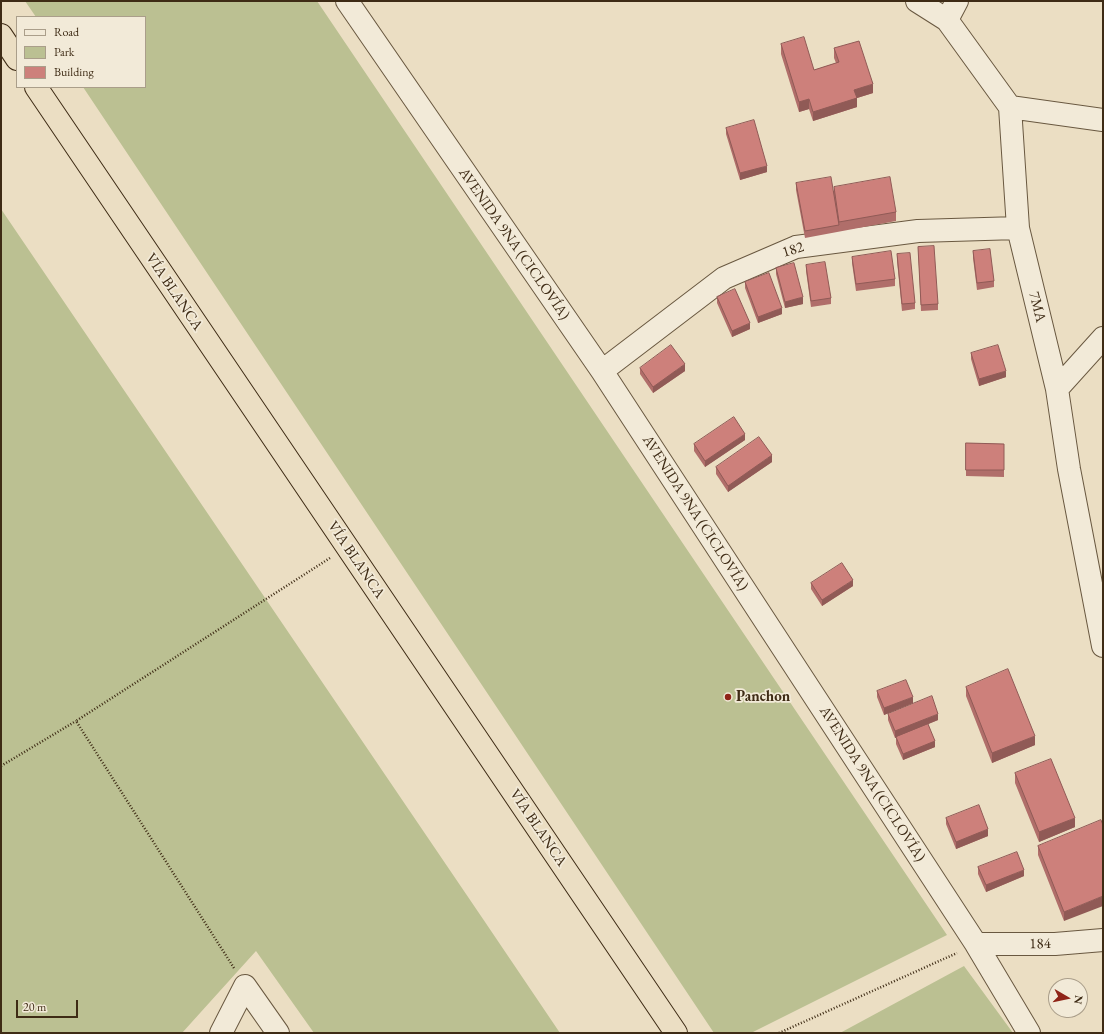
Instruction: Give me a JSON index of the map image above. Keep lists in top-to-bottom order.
{
  "streets": {
    "highway": ["VÍA BLANCA"],
    "street": [
      "AVENIDA 9NA (CICLOVÍA)",
      "182",
      "7MA",
      "184"
    ]
  },
  "crossings": [
    ["AVENIDA 9NA (CICLOVÍA)", "182"],
    ["AVENIDA 9NA (CICLOVÍA)", "184"],
    ["182", "7MA"]
  ],
  "places": ["Panchon"],
  "legend": ["Road", "Park", "Building"],
  "scale_bar": "20 m",
  "north": "right"
}
